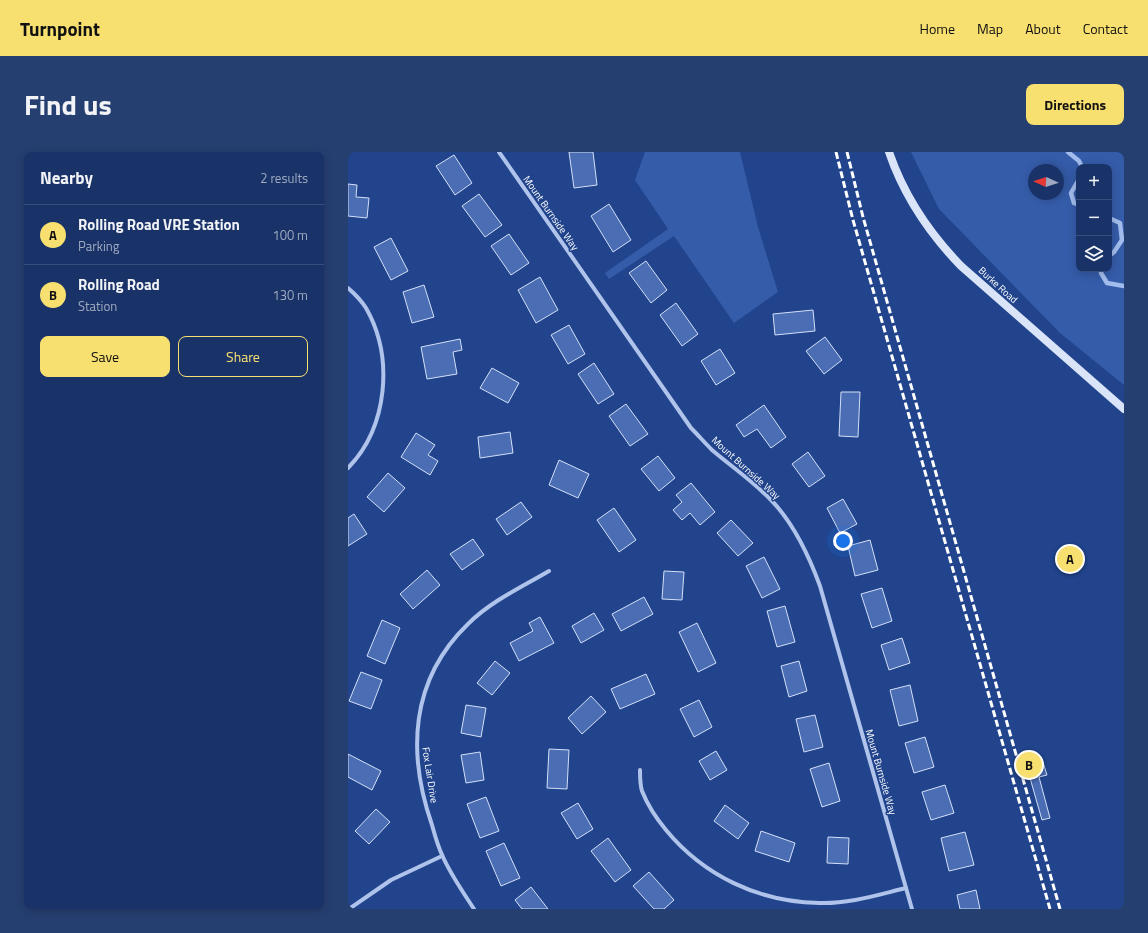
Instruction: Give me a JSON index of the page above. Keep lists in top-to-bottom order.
{
  "streets": {
    "street": ["Mount Burnside Way", "Burke Road", "Fox Lair Drive"]
  },
  "north": "left",
  "page": {
    "header": "Turnpoint",
    "nav": [
      "Home",
      "Map",
      "About",
      "Contact"
    ],
    "title": "Find us",
    "buttons": [
      "Directions",
      ["Save", "Share"]
    ],
    "heading": ["Nearby", "2 results"],
    "map_buttons": ["+", "−"],
    "list": [
      {
        "mark": "A",
        "name": "Rolling Road VRE Station",
        "note": "Parking",
        "value": "100 m"
      },
      {
        "mark": "B",
        "name": "Rolling Road",
        "note": "Station",
        "value": "130 m"
      }
    ],
    "pins": ["A", "B"]
  }
}
